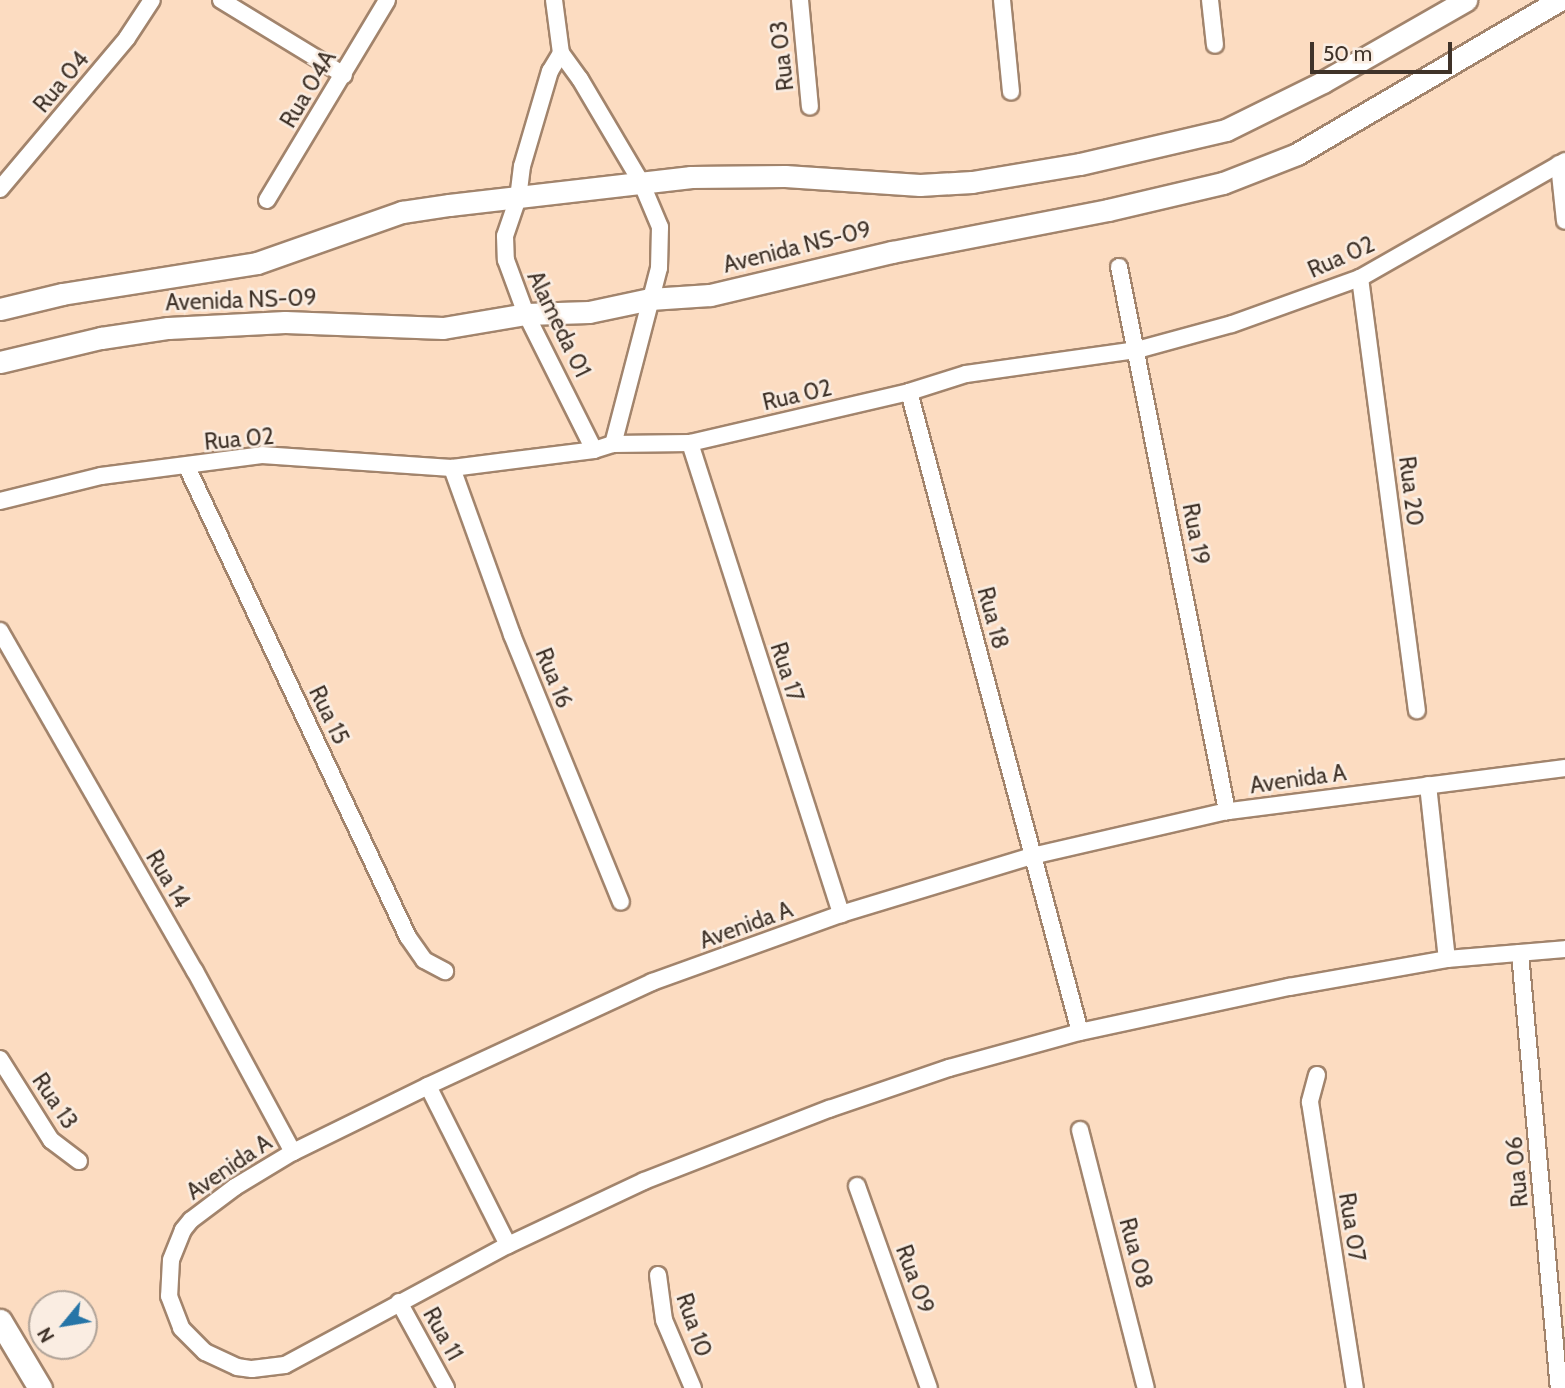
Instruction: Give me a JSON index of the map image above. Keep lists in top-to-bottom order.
{
  "streets": {
    "street": [
      "Rua 03",
      "Rua 04",
      "Rua 04A",
      "Avenida NS-09",
      "Rua 02",
      "Alameda 01",
      "Rua 20",
      "Rua 19",
      "Rua 18",
      "Rua 17",
      "Rua 16",
      "Rua 15",
      "Avenida A",
      "Rua 14",
      "Rua 13",
      "Rua 06",
      "Rua 07",
      "Rua 08",
      "Rua 09",
      "Rua 10",
      "Rua 11"
    ]
  },
  "crossings": [
    ["Avenida NS-09", "Alameda 01"],
    ["Rua 02", "Alameda 01"],
    ["Rua 02", "Rua 20"],
    ["Rua 02", "Rua 19"],
    ["Rua 02", "Rua 18"],
    ["Rua 02", "Rua 17"],
    ["Rua 02", "Rua 16"],
    ["Rua 02", "Rua 15"],
    ["Rua 19", "Avenida A"],
    ["Rua 18", "Avenida A"],
    ["Rua 17", "Avenida A"],
    ["Avenida A", "Rua 14"],
    ["Avenida A", "Rua 06"],
    ["Avenida A", "Rua 11"]
  ],
  "scale_bar": "50 m",
  "north": "bottom left"
}
